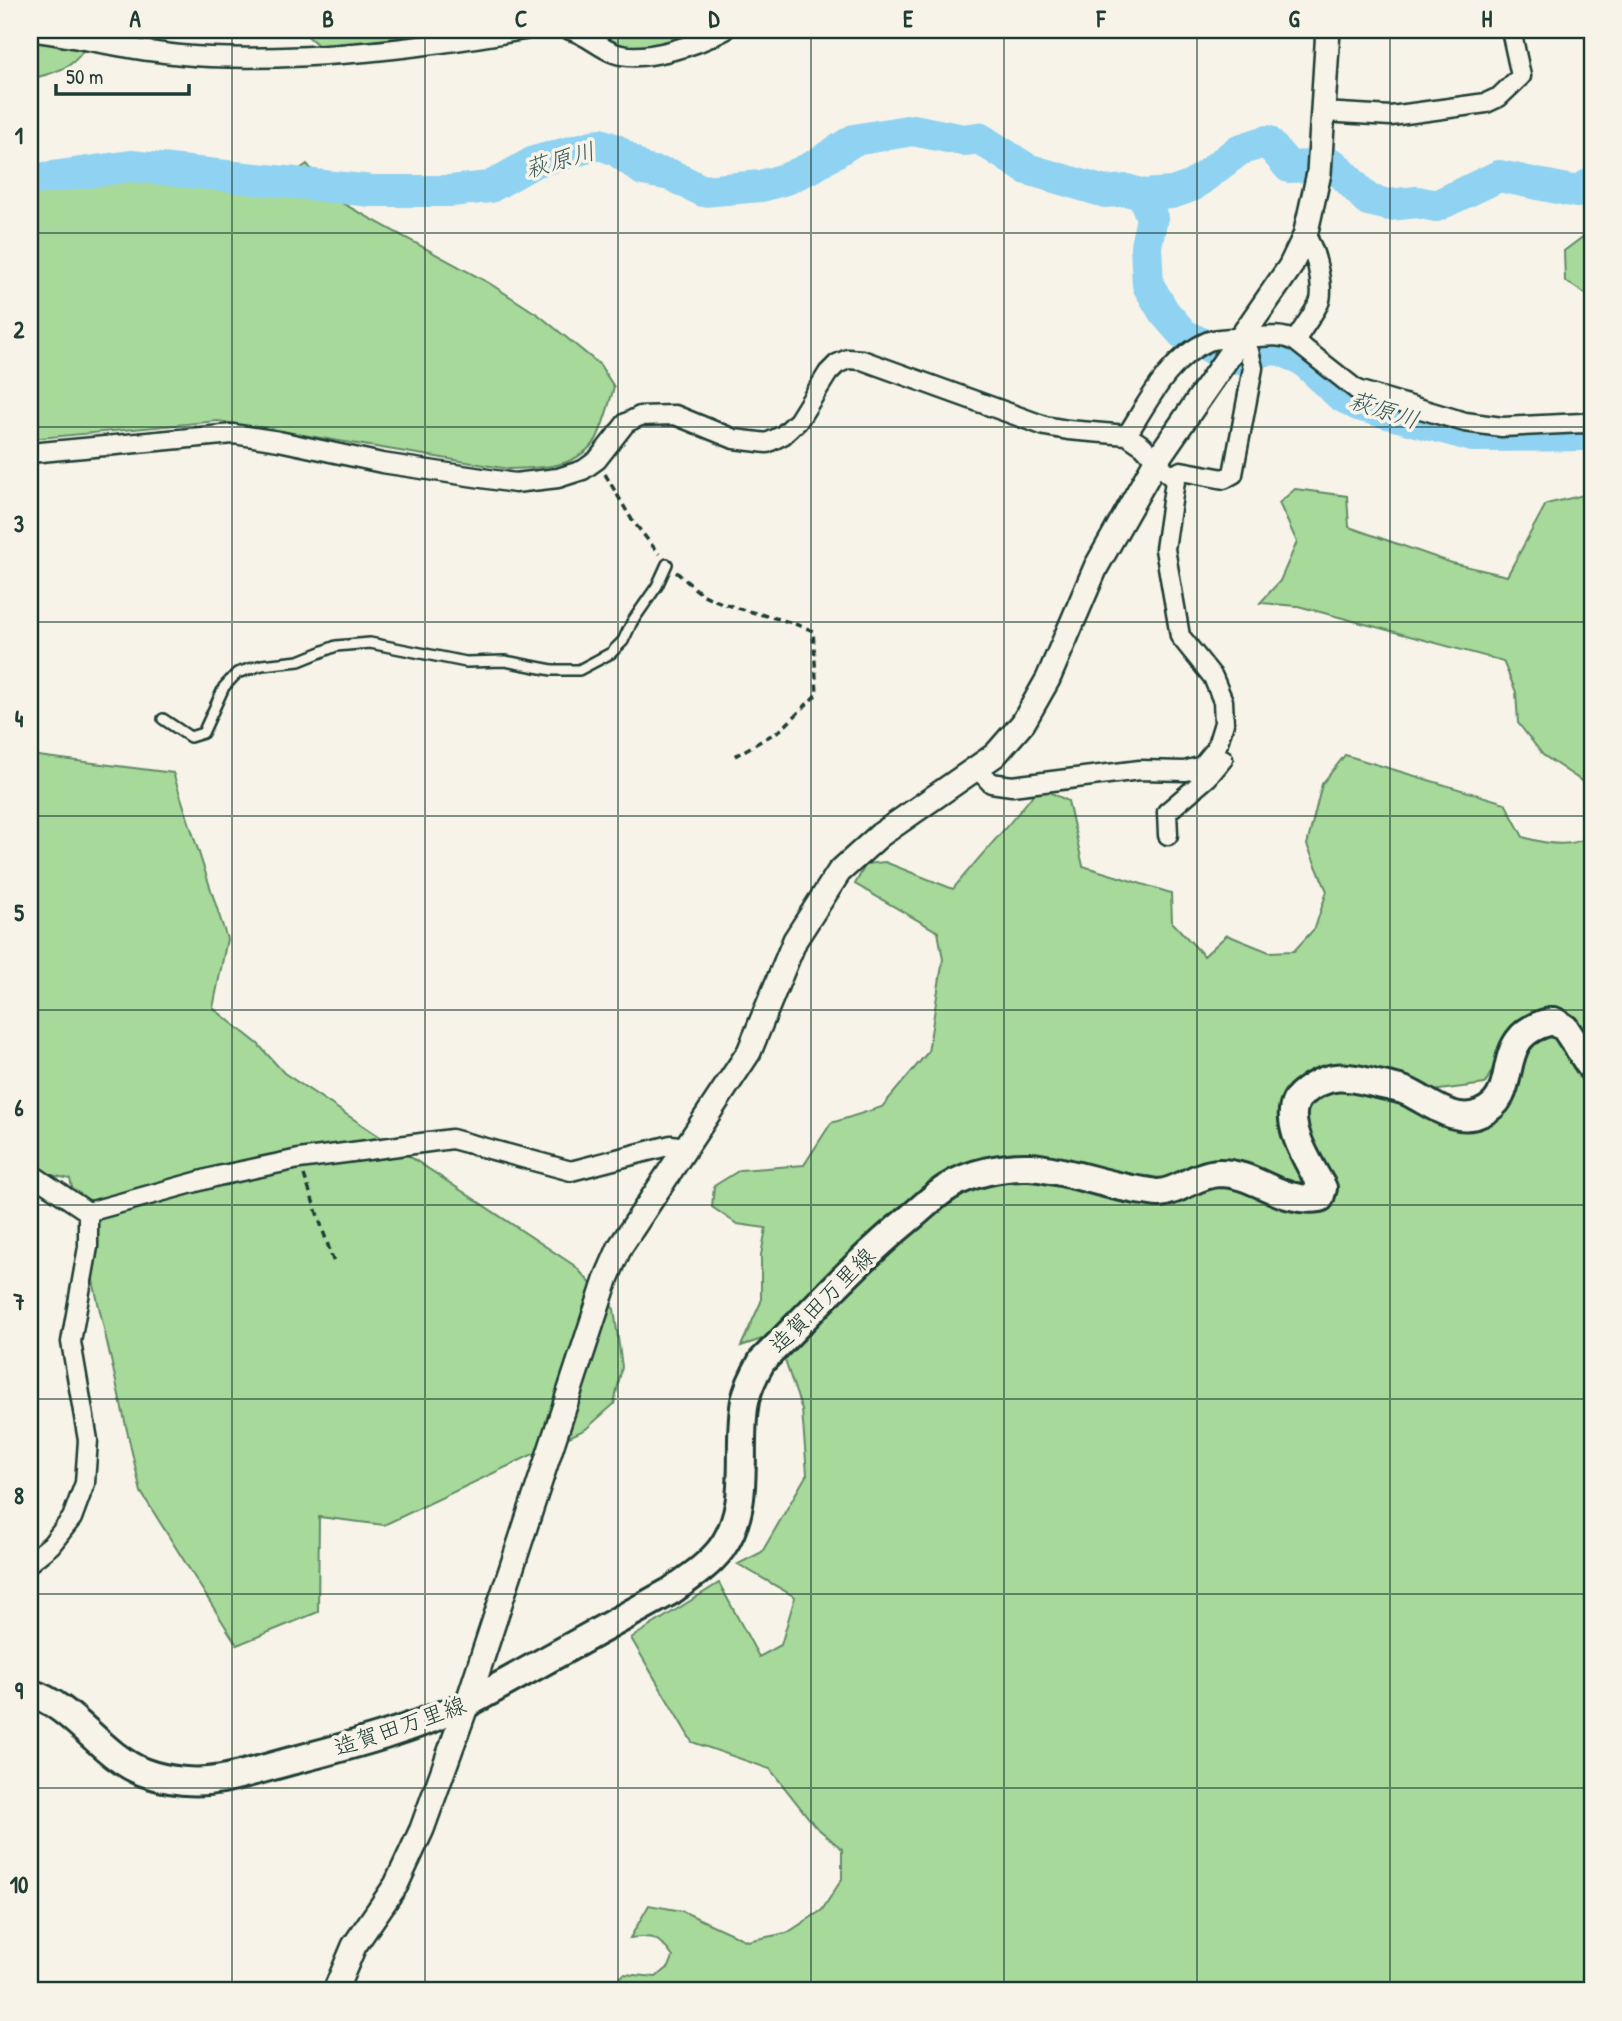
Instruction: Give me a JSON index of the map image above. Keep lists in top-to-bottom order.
{
  "streets": {
    "main road": ["造賀田万里線"]
  },
  "water": ["萩原川"],
  "scale_bar": "50 m",
  "grid": {
    "columns": [
      "A",
      "B",
      "C",
      "D",
      "E",
      "F",
      "G",
      "H"
    ],
    "rows": [
      "1",
      "2",
      "3",
      "4",
      "5",
      "6",
      "7",
      "8",
      "9",
      "10"
    ]
  }
}
